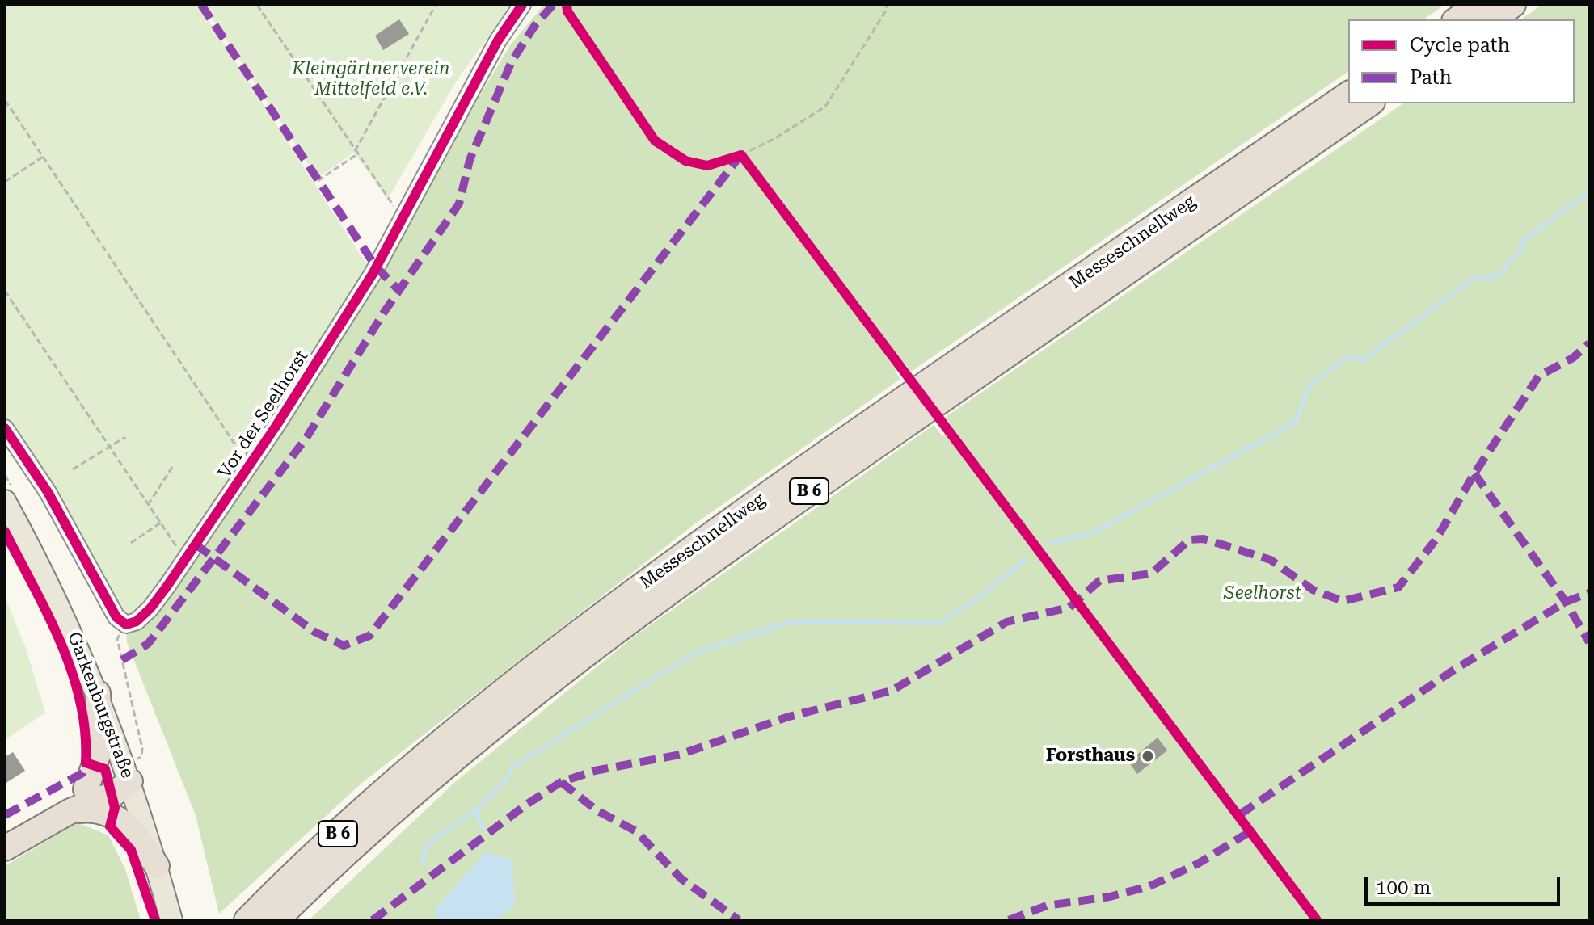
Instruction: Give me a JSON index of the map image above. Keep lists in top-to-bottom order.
{
  "streets": {
    "highway": ["Messeschnellweg", "B 6"],
    "main road": ["Garkenburgstraße"],
    "street": ["Vor der Seelhorst"]
  },
  "parks": ["Kleingärtnerverein Mittelfeld e.V.", "Seelhorst"],
  "places": ["Forsthaus"],
  "legend": ["Cycle path", "Path"],
  "scale_bar": "100 m"
}
